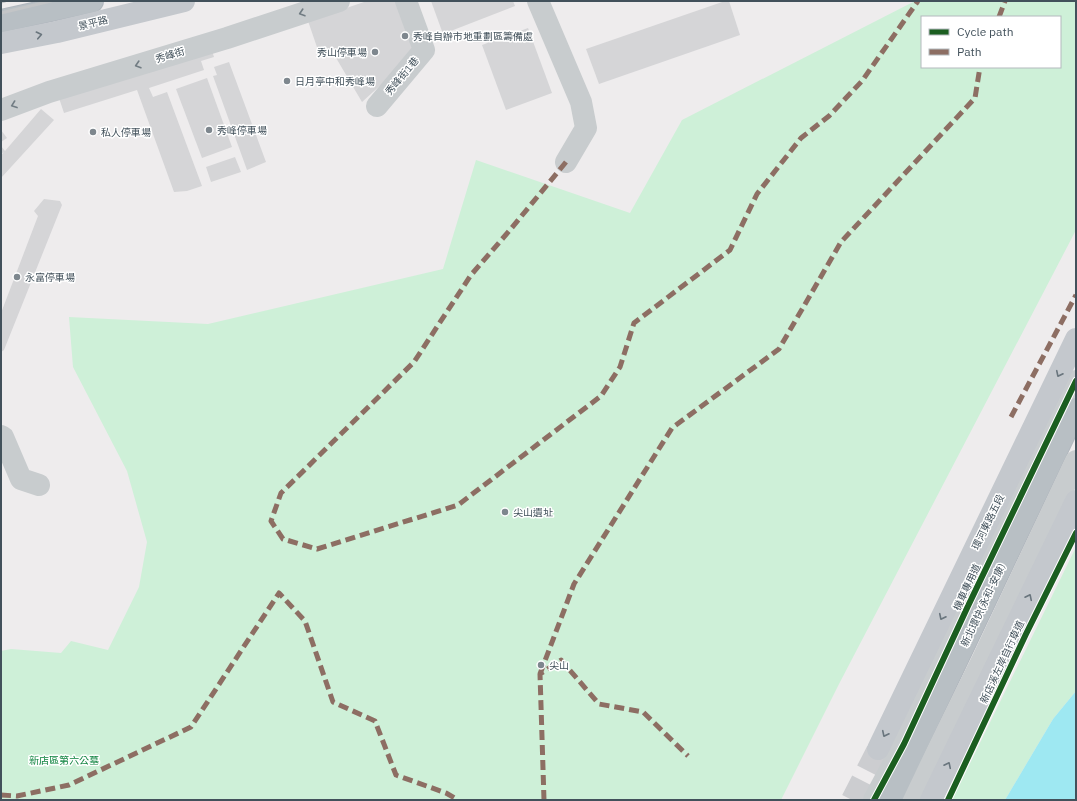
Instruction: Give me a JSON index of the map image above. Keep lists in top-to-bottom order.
{
  "streets": {
    "highway": ["新北環快(永和-安康)"],
    "main road": ["景平路", "環河東路五段"],
    "street": ["秀峰街", "秀峰街1巷", "機車專用道"],
    "cycle path": ["新店溪左岸自行車道"]
  },
  "one_way": ["景平路", "秀峰街"],
  "parks": ["新店區第六公墓"],
  "places": [
    "秀峰自辦市地重劃區籌備處",
    "秀山停車場",
    "日月亭中和秀峰場",
    "秀峰停車場",
    "私人停車場",
    "永富停車場",
    "尖山遺址",
    "尖山"
  ],
  "legend": ["Cycle path", "Path"]
}
